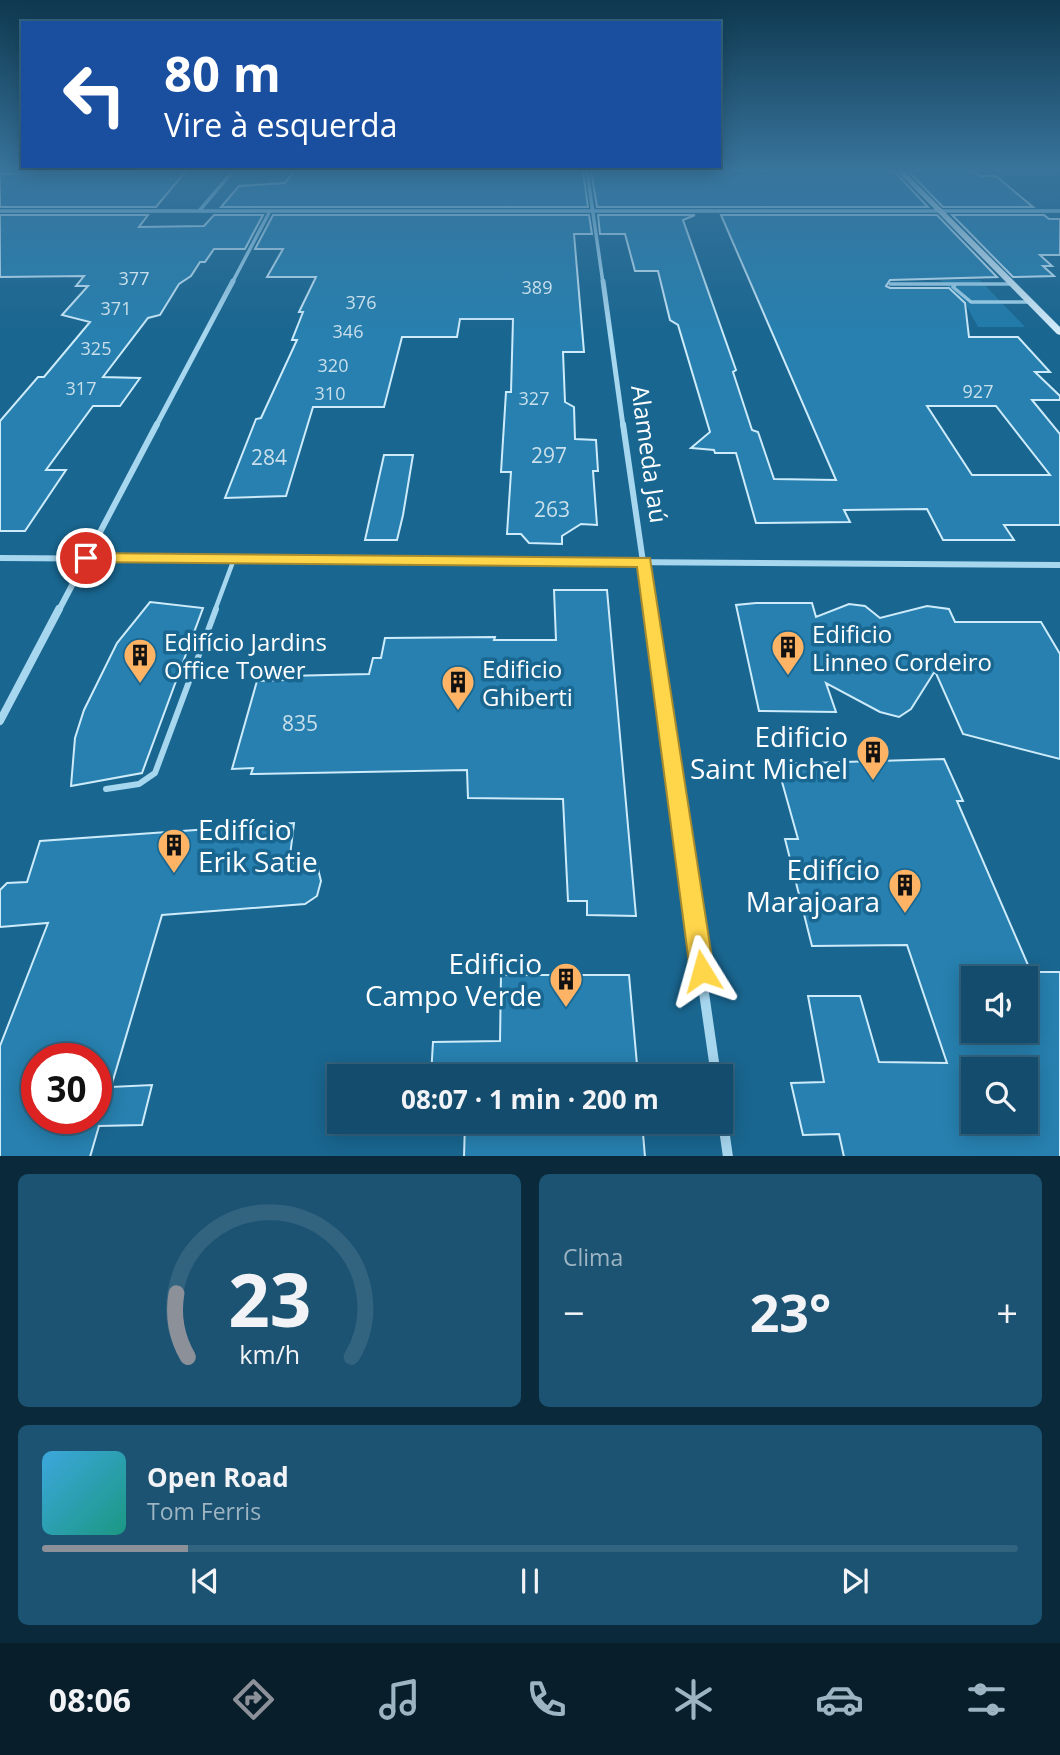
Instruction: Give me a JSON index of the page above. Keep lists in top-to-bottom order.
{
  "streets": {
    "street": ["Alameda Jaú"]
  },
  "places": {
    "building": [
      "Edificio Linneo Cordeiro",
      "Edifício Jardins Office Tower",
      "Edificio Ghiberti",
      "Edificio Saint Michel",
      "Edifício Erik Satie",
      "Edifício Marajoara",
      "Edificio Campo Verde"
    ]
  },
  "house_numbers": [
    "377",
    "389",
    "376",
    "371",
    "346",
    "325",
    "320",
    "317",
    "927",
    "310",
    "327",
    "297",
    "284",
    "263",
    "835"
  ],
  "page": {
    "turn": ["80 m", "Vire à esquerda"],
    "limit": "30",
    "trip": "08:07 · 1 min · 200 m",
    "tile": "Clima",
    "heat": ["−", "23°", "+"],
    "song": ["Open Road", "Tom Ferris"],
    "tabs": "08:06",
    "gauge": ["23", "km/h"]
  }
}
